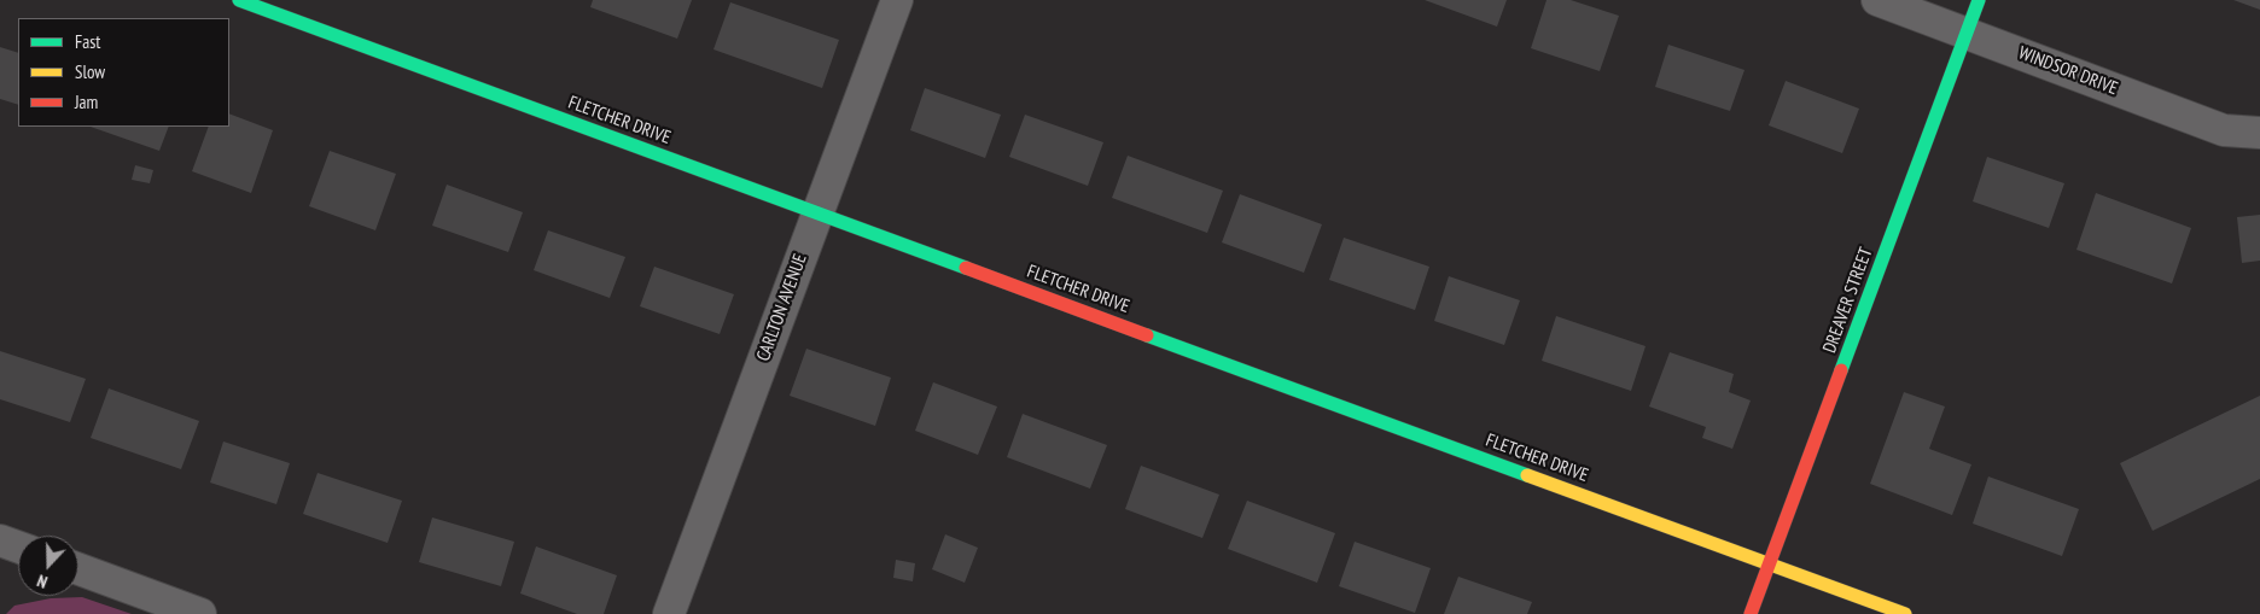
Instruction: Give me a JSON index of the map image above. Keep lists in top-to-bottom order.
{
  "streets": {
    "street": [
      "WINDSOR DRIVE",
      "FLETCHER DRIVE",
      "DREAVER STREET",
      "CARLTON AVENUE"
    ]
  },
  "crossings": [
    ["WINDSOR DRIVE", "DREAVER STREET"],
    ["FLETCHER DRIVE", "DREAVER STREET"],
    ["FLETCHER DRIVE", "CARLTON AVENUE"]
  ],
  "legend": ["Fast", "Slow", "Jam"],
  "north": "bottom"
}
